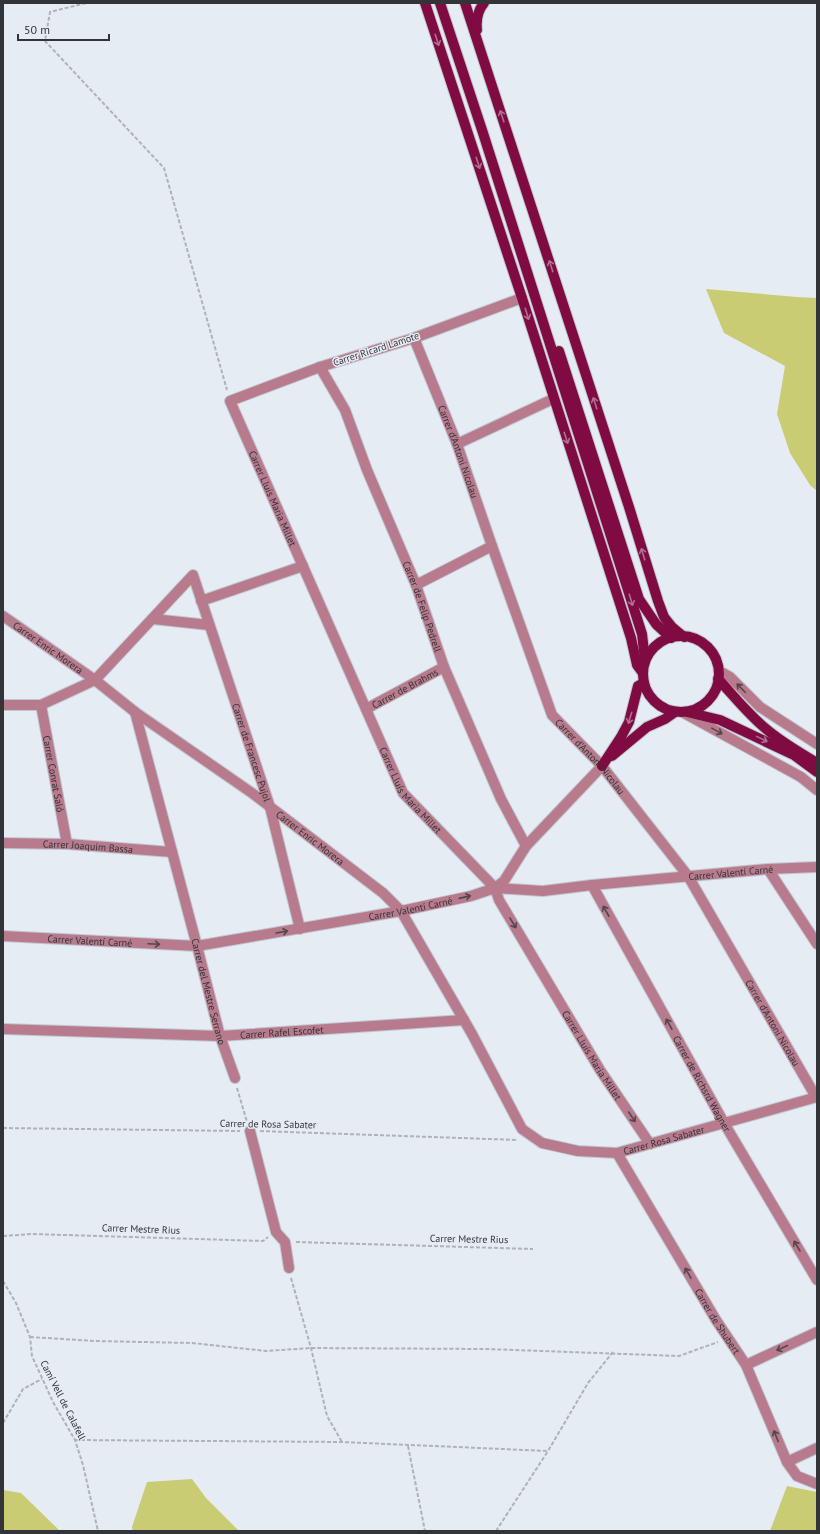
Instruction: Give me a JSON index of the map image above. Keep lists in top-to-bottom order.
{
  "streets": {
    "street": [
      "Carrer Ricard Lamote",
      "Carrer d'Antoni Nicolau",
      "Carrer Lluís Maria Millet",
      "Carrer de Felip Pedrell",
      "Carrer Enric Morera",
      "Carrer de Brahms",
      "Carrer de Francesc Pujol",
      "Carrer Conrat Saló",
      "Carrer Joaquim Bassa",
      "Carrer Valentí Carné",
      "Carrer del Mestre Serrano",
      "Carrer Rafel Escofet",
      "Carrer de Richsrd Wagner",
      "Carrer Rosa Sabater",
      "Carrer de Shubert"
    ],
    "path": ["Carrer de Rosa Sabater", "Carrer Mestre Rius", "Camí Vell de Calafell"]
  },
  "crossings": [
    ["Carrer Ricard Lamote", "Carrer d'Antoni Nicolau"],
    ["Carrer Ricard Lamote", "Carrer Lluís Maria Millet"],
    ["Carrer Ricard Lamote", "Carrer de Felip Pedrell"],
    ["Carrer d'Antoni Nicolau", "Carrer Valentí Carné"],
    ["Carrer d'Antoni Nicolau", "Carrer Rosa Sabater"],
    ["Carrer Lluís Maria Millet", "Carrer de Brahms"],
    ["Carrer Lluís Maria Millet", "Carrer Valentí Carné"],
    ["Carrer Lluís Maria Millet", "Carrer Rosa Sabater"],
    ["Carrer de Felip Pedrell", "Carrer de Brahms"],
    ["Carrer Enric Morera", "Carrer de Francesc Pujol"],
    ["Carrer Enric Morera", "Carrer Valentí Carné"],
    ["Carrer Enric Morera", "Carrer del Mestre Serrano"],
    ["Carrer Enric Morera", "Carrer Rafel Escofet"],
    ["Carrer Enric Morera", "Carrer de Rosa Sabater"],
    ["Carrer Enric Morera", "Carrer Rosa Sabater"],
    ["Carrer de Francesc Pujol", "Carrer Valentí Carné"],
    ["Carrer Conrat Saló", "Carrer Joaquim Bassa"],
    ["Carrer Joaquim Bassa", "Carrer del Mestre Serrano"],
    ["Carrer Valentí Carné", "Carrer del Mestre Serrano"],
    ["Carrer Valentí Carné", "Carrer de Richsrd Wagner"],
    ["Carrer del Mestre Serrano", "Carrer Rafel Escofet"],
    ["Carrer de Richsrd Wagner", "Carrer Rosa Sabater"],
    ["Carrer de Rosa Sabater", "Carrer Rosa Sabater"],
    ["Carrer Rosa Sabater", "Carrer de Shubert"]
  ],
  "one_way": ["Carrer Valentí Carné", "Carrer de Richsrd Wagner", "Carrer de Shubert"],
  "scale_bar": "50 m"
}
